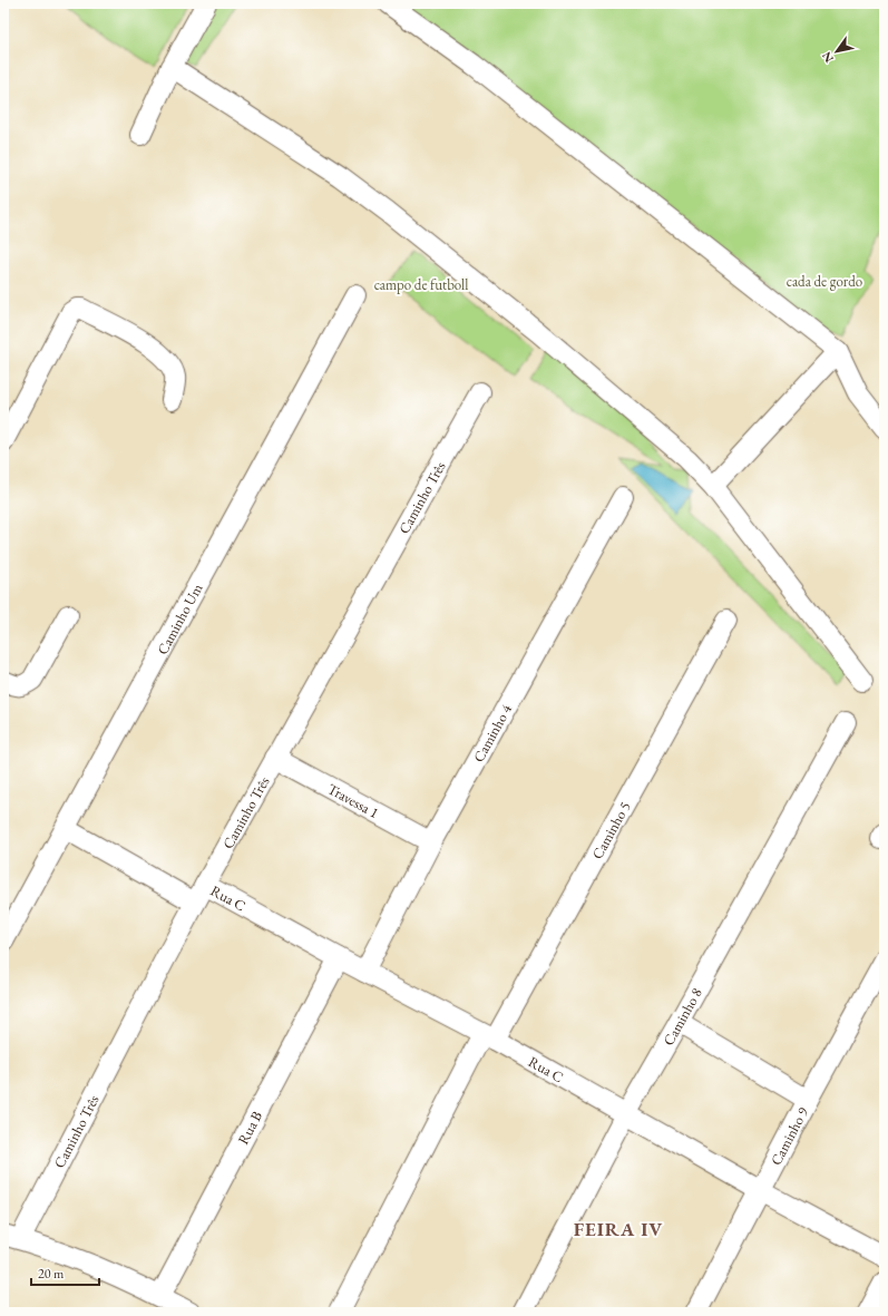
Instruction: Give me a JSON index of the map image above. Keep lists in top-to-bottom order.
{
  "streets": {
    "street": [
      "Caminho Três",
      "Caminho Um",
      "Caminho 4",
      "Travessa 1",
      "Caminho 5",
      "Rua C",
      "Caminho 8",
      "Rua B",
      "Caminho 9"
    ]
  },
  "crossings": [
    ["Caminho Três", "Travessa 1"],
    ["Caminho Três", "Rua C"],
    ["Caminho Um", "Rua C"],
    ["Caminho 4", "Travessa 1"],
    ["Caminho 4", "Rua C"],
    ["Caminho 5", "Rua C"],
    ["Rua C", "Caminho 8"],
    ["Rua C", "Rua B"],
    ["Rua C", "Caminho 9"]
  ],
  "districts": ["FEIRA IV"],
  "parks": ["cada de gordo", "campo de futboll"],
  "scale_bar": "20 m",
  "north": "bottom left"
}
